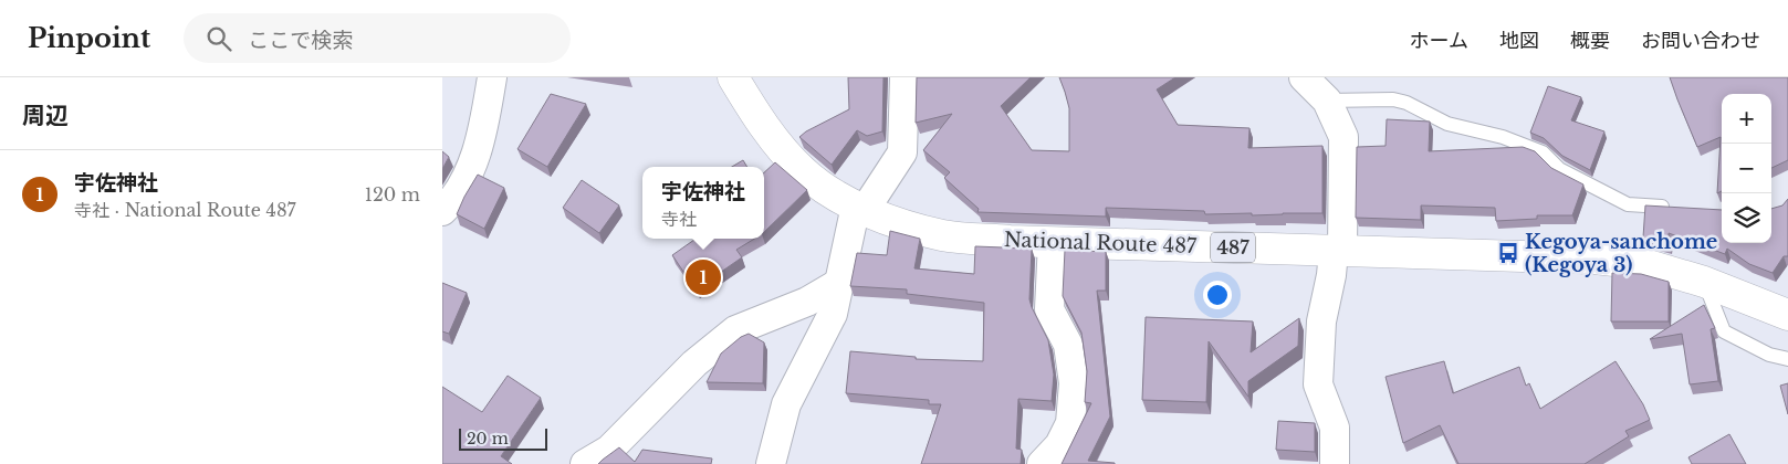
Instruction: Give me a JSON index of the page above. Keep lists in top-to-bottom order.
{
  "streets": {
    "highway": ["National Route 487", "487"]
  },
  "places": {
    "bus stop": ["Kegoya-sanchome (Kegoya 3)"]
  },
  "scale_bar": "20 m",
  "page": {
    "header": "Pinpoint",
    "search": "ここで検索",
    "nav": [
      "ホーム",
      "地図",
      "概要",
      "お問い合わせ"
    ],
    "heading": "周辺",
    "map_buttons": ["+", "−"],
    "list": [
      {
        "mark": "1",
        "name": "宇佐神社",
        "note": "寺社 · National Route 487",
        "value": "120 m"
      }
    ],
    "popup": ["宇佐神社", "寺社"],
    "pins": "1",
    "scale": "20 m"
  }
}
